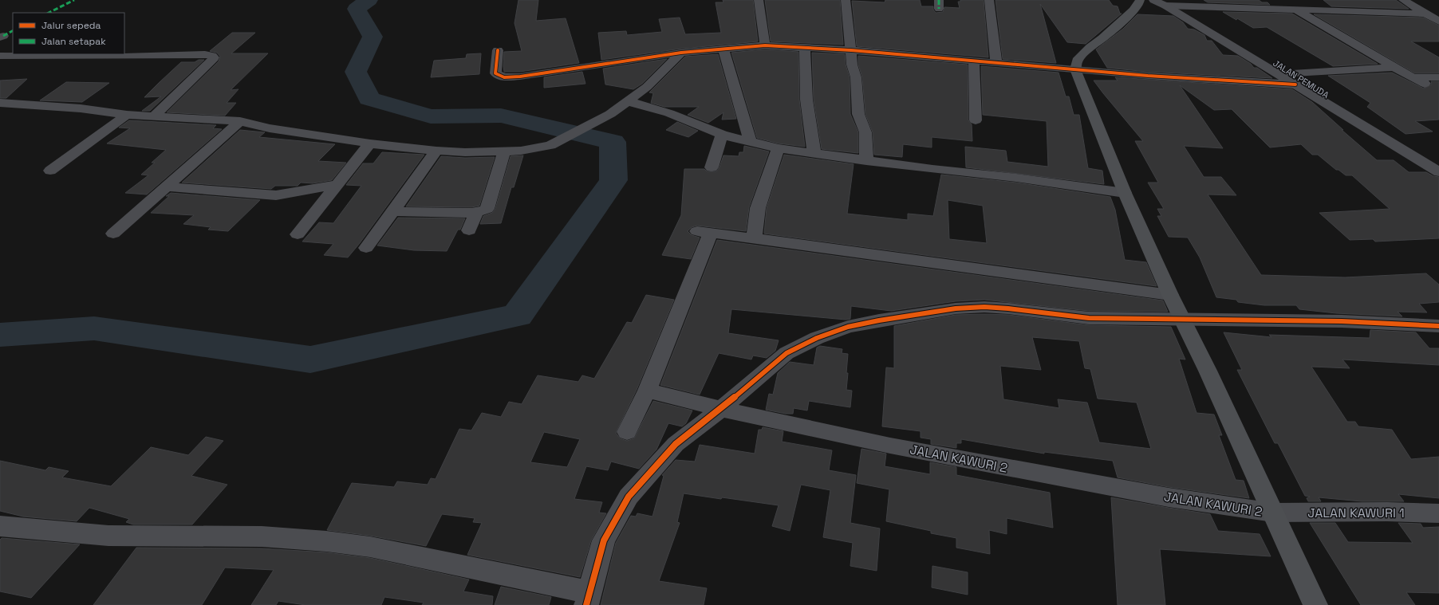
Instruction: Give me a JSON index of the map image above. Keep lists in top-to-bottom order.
{
  "streets": {
    "street": ["JALAN PEMUDA", "JALAN KAWURI 2", "JALAN KAWURI 1"]
  },
  "crossings": [
    ["JALAN KAWURI 2", "JALAN KAWURI 1"]
  ],
  "legend": ["Jalur sepeda", "Jalan setapak"]
}
